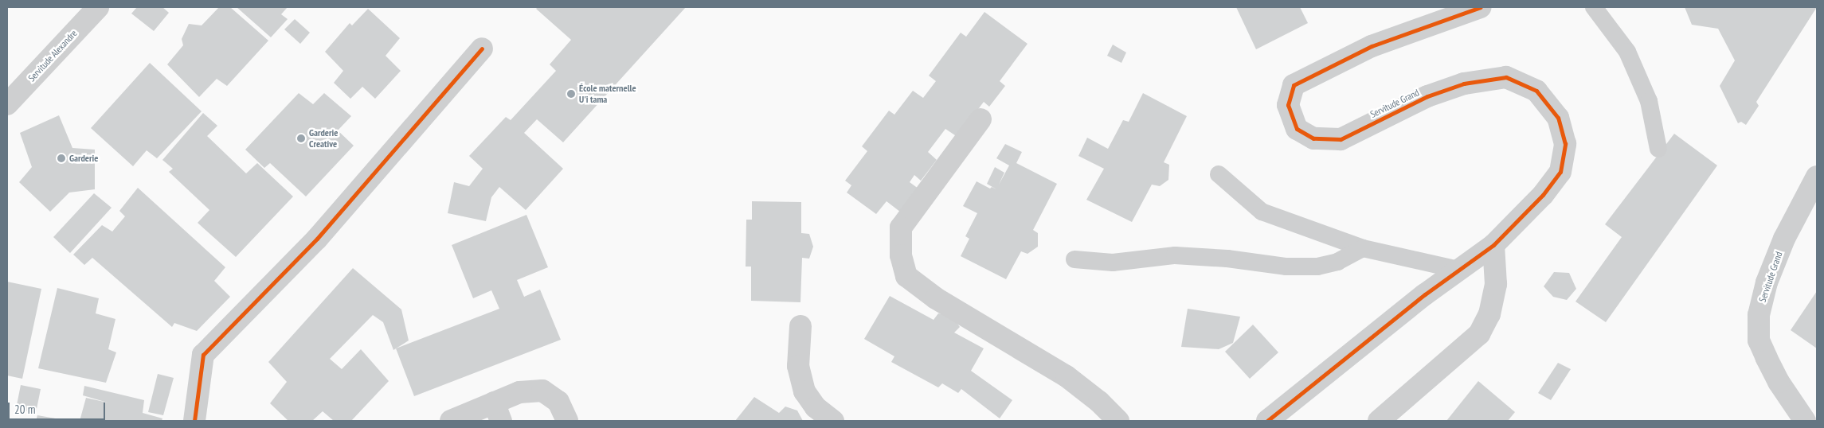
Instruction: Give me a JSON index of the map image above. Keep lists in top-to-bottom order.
{
  "streets": {
    "street": ["Servitude Alexandre", "Servitude Grand"]
  },
  "places": ["École maternelle U'i tama", "Garderie Creative", "Garderie"],
  "scale_bar": "20 m"
}
